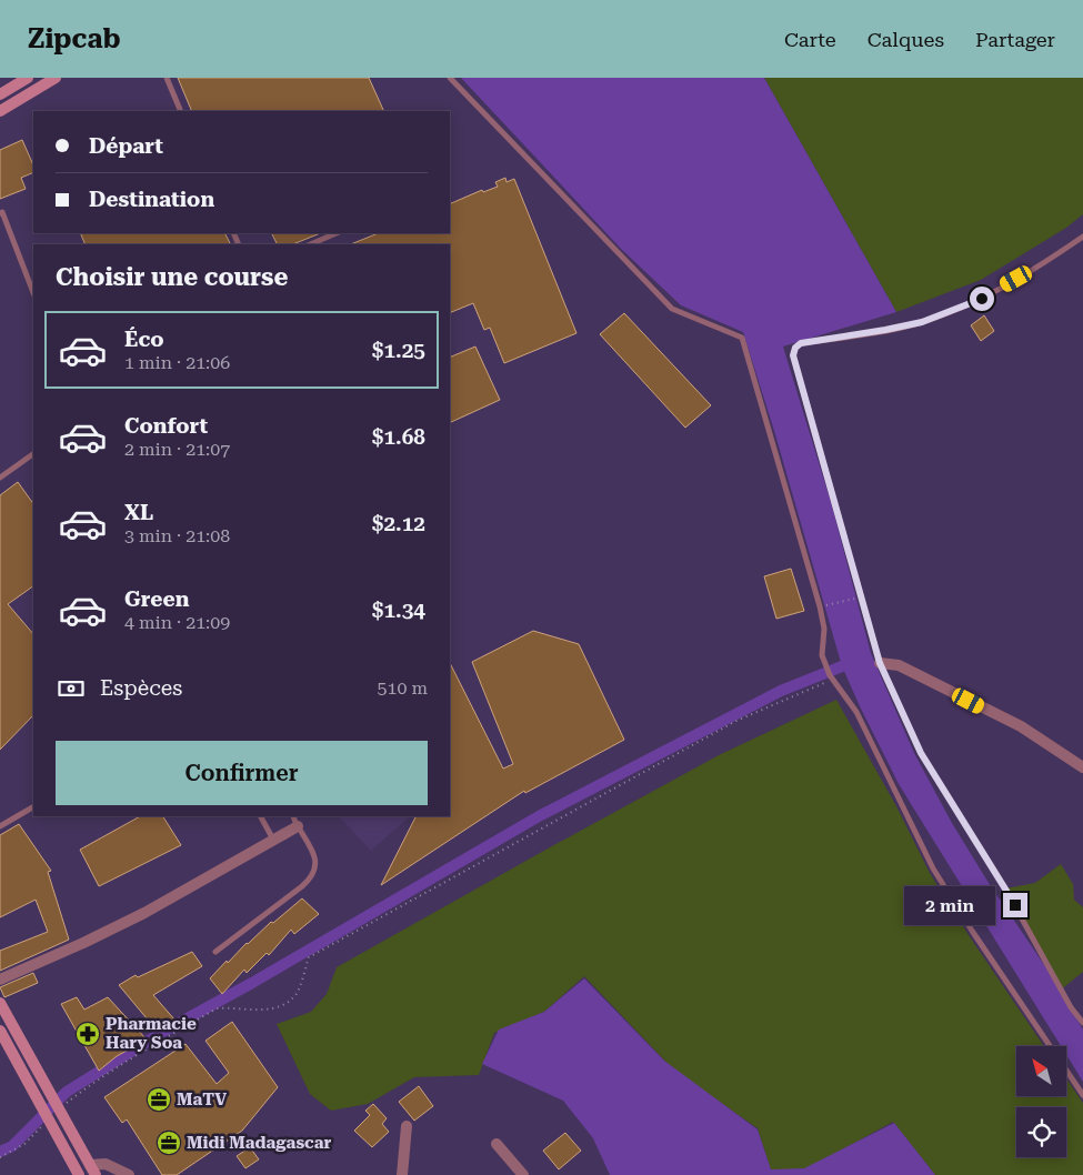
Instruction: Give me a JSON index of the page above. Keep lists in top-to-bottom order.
{
  "places": {
    "pharmacy": ["Pharmacie Hary Soa"],
    "office": ["MaTV", "Midi Madagascar"]
  },
  "north": "top left",
  "page": {
    "header": "Zipcab",
    "nav": ["Carte", "Calques", "Partager"],
    "banner": ["Départ", "Destination"],
    "heading": "Choisir une course",
    "list": [
      {
        "name": "Éco",
        "note": "1 min · 21:06",
        "value": "$1.25"
      },
      {
        "name": "Confort",
        "note": "2 min · 21:07",
        "value": "$1.68"
      },
      {
        "name": "XL",
        "note": "3 min · 21:08",
        "value": "$2.12"
      },
      {
        "name": "Green",
        "note": "4 min · 21:09",
        "value": "$1.34"
      }
    ],
    "pay": ["Espèces", "510 m"],
    "buttons": "Confirmer",
    "bubble": "2 min"
  }
}
